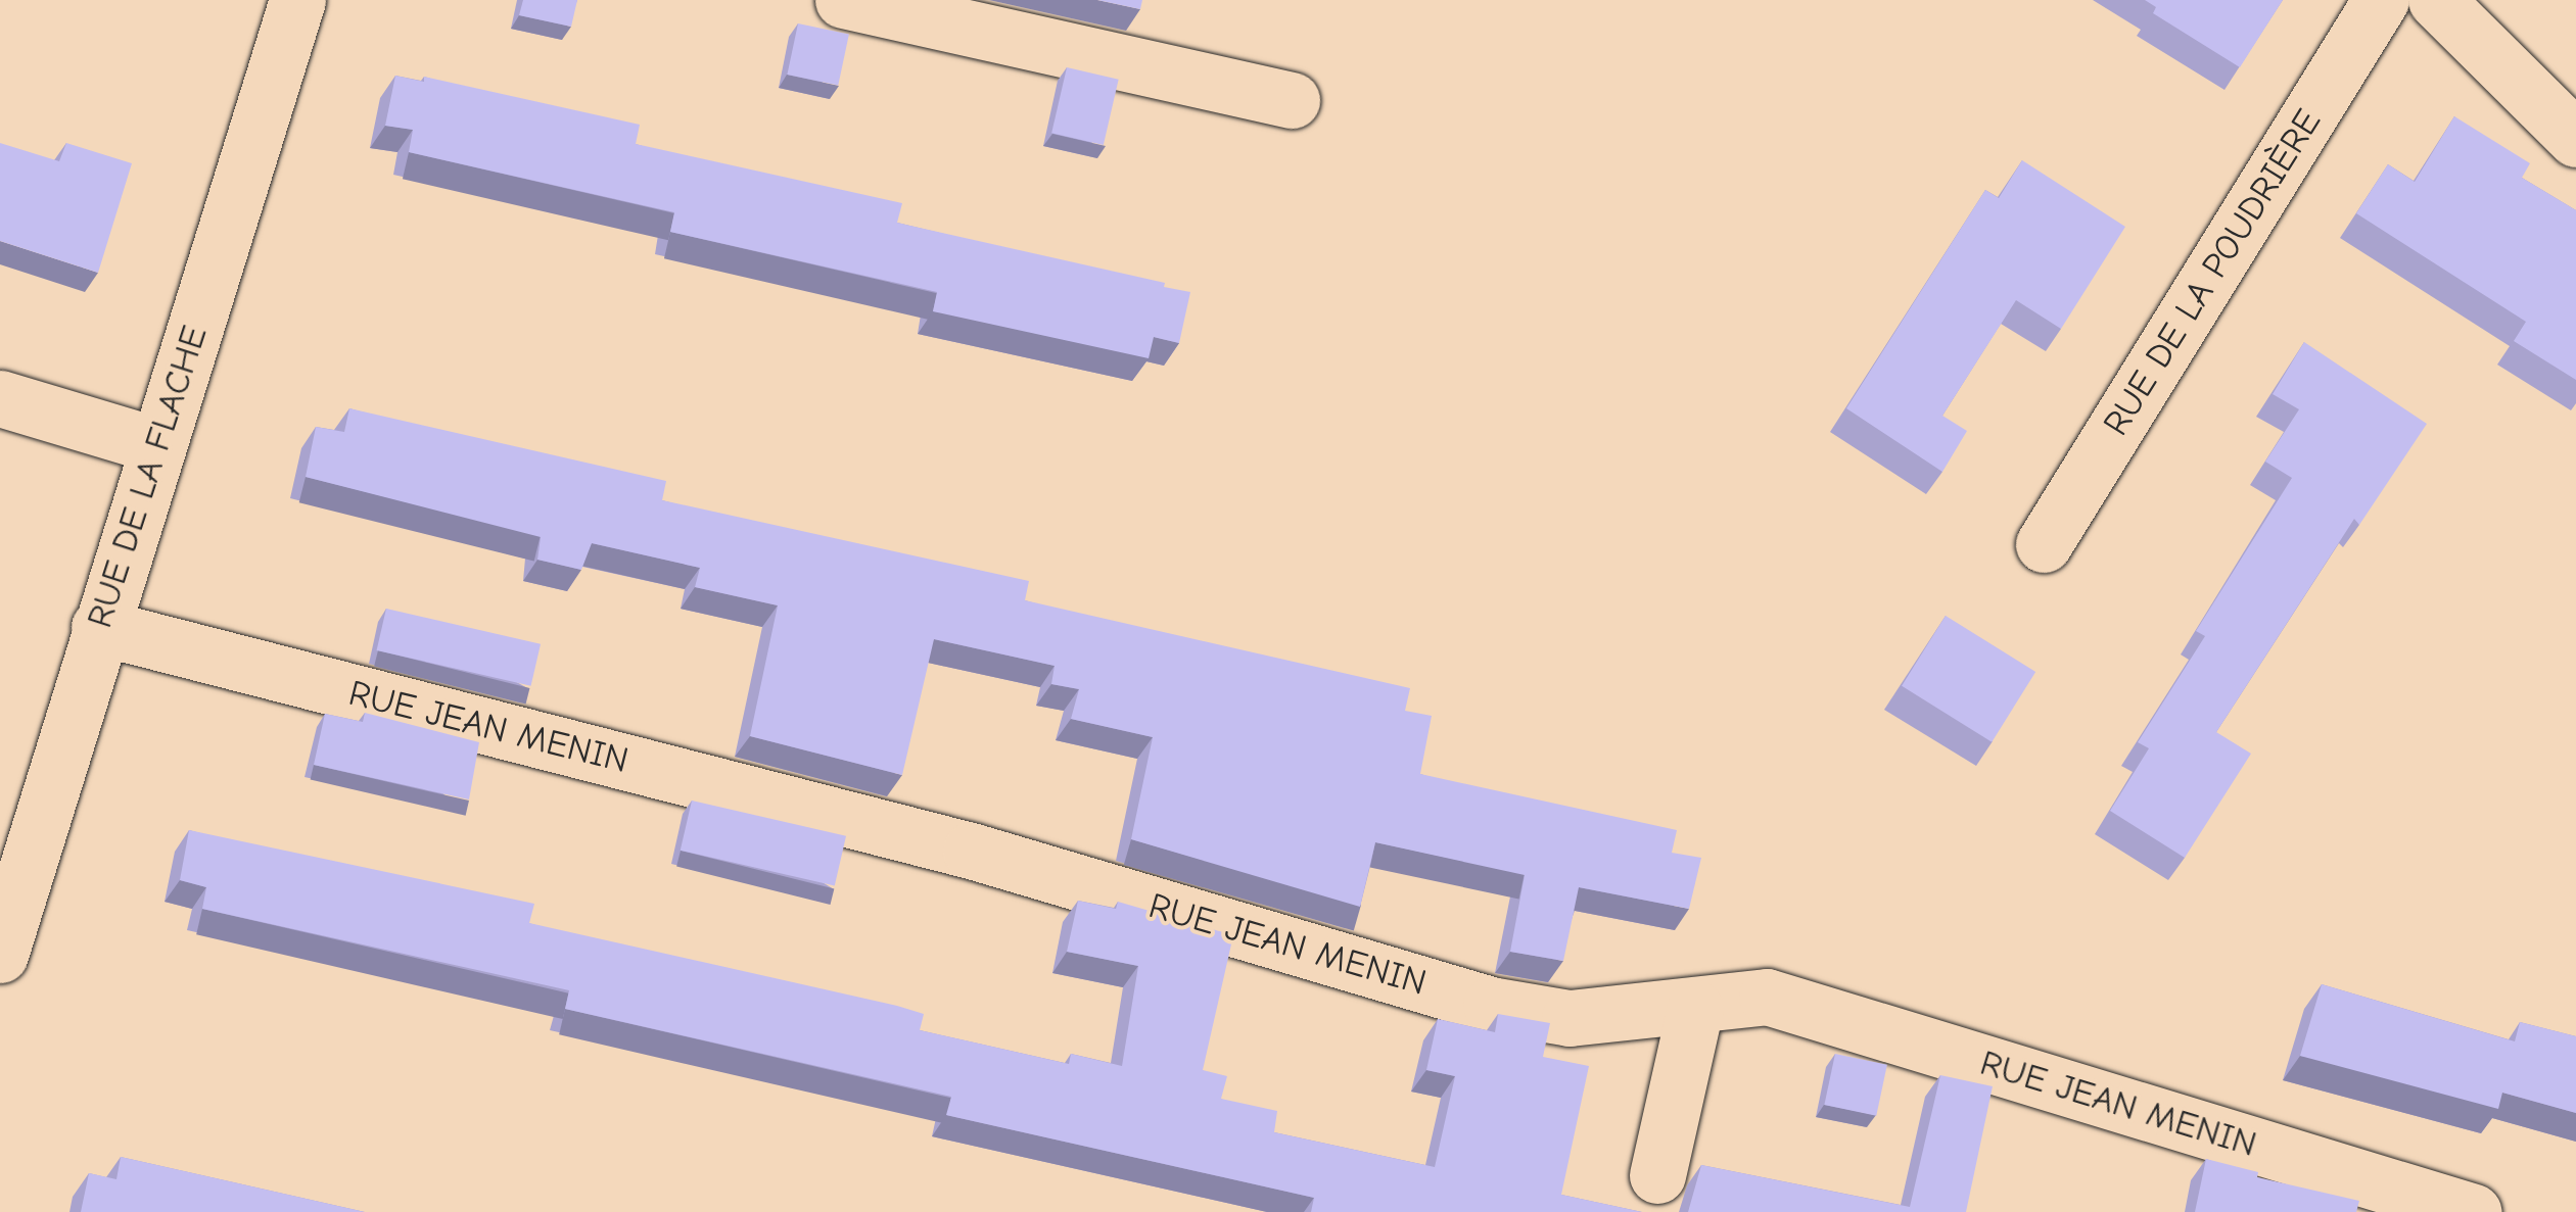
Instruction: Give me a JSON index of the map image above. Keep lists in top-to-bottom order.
{
  "streets": {
    "street": ["RUE DE LA POUDRIÈRE", "RUE DE LA FLACHE", "RUE JEAN MENIN"]
  },
  "crossings": [
    ["RUE DE LA FLACHE", "RUE JEAN MENIN"]
  ]
}
